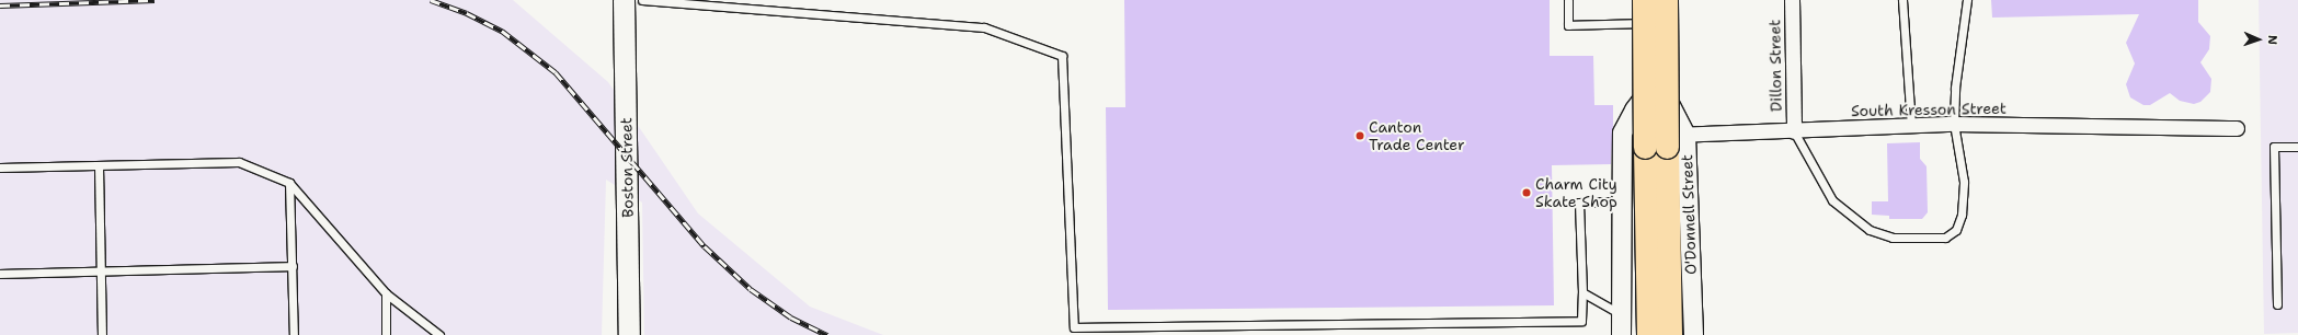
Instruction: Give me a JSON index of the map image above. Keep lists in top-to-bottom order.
{
  "streets": {
    "main road": ["Boston Street", "O'Donnell Street"],
    "street": ["Dillon Street", "South Kresson Street"]
  },
  "crossings": [
    ["Dillon Street", "South Kresson Street"],
    ["South Kresson Street", "O'Donnell Street"]
  ],
  "places": ["Canton Trade Center", "Charm City Skate Shop"],
  "north": "right"
}
